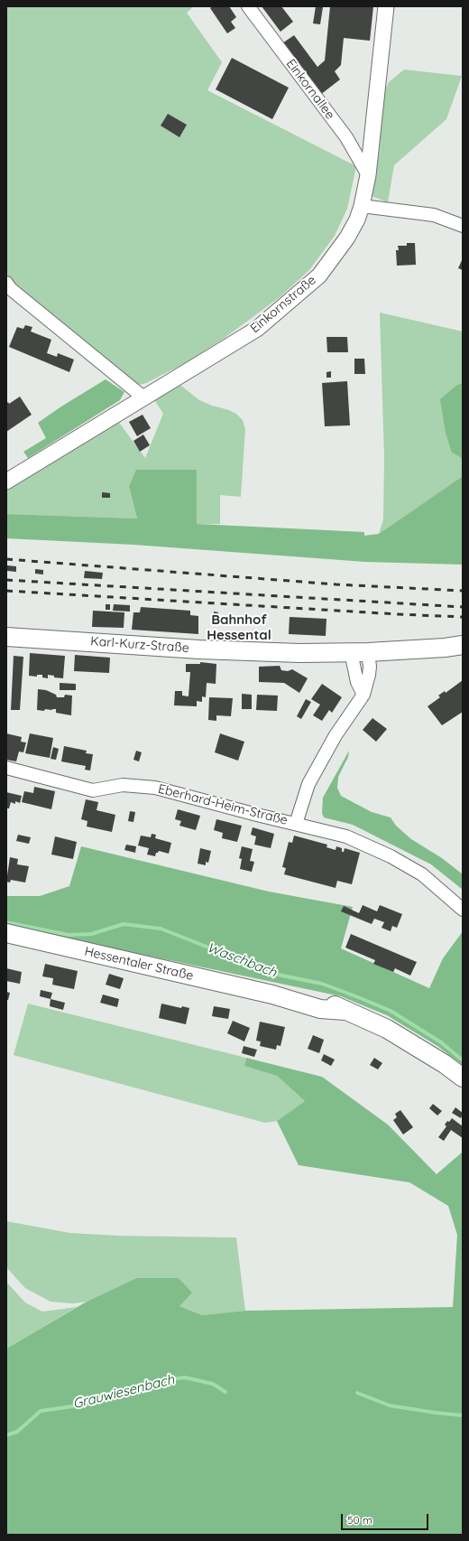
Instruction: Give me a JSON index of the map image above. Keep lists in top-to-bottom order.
{
  "streets": {
    "main road": ["Karl-Kurz-Straße", "Hessentaler Straße"],
    "street": ["Einkornallee", "Einkornstraße", "Eberhard-Heim-Straße"]
  },
  "crossings": [
    ["Einkornallee", "Einkornstraße"],
    ["Karl-Kurz-Straße", "Eberhard-Heim-Straße"]
  ],
  "districts": ["Bahnhof Hessental"],
  "water": ["Waschbach", "Grauwiesenbach"],
  "scale_bar": "50 m"
}
